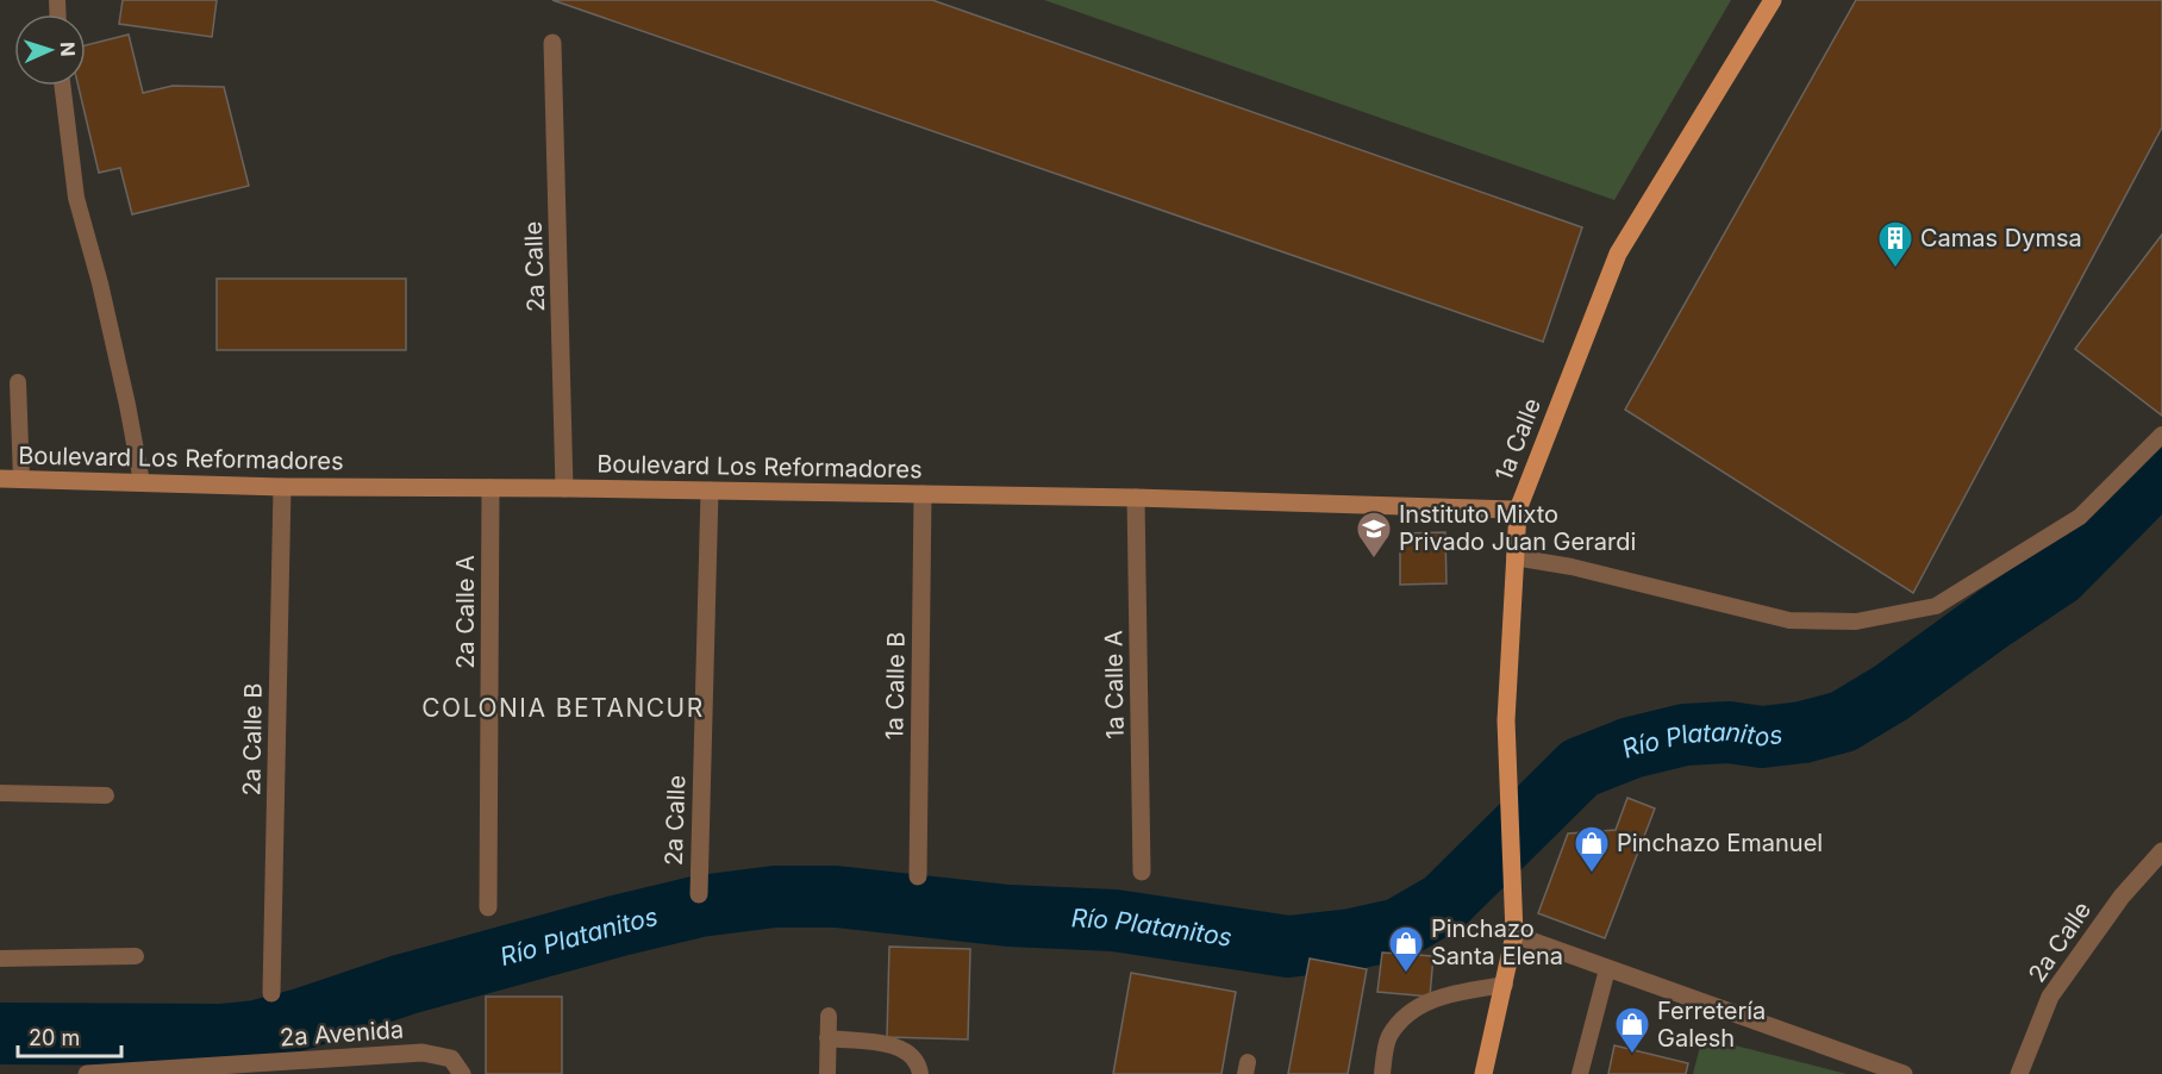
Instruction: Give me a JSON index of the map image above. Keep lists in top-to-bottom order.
{
  "streets": {
    "main road": ["1a Calle", "Boulevard Los Reformadores"],
    "street": [
      "2a Calle",
      "2a Calle A",
      "1a Calle A",
      "1a Calle B",
      "2a Calle B",
      "2a Avenida"
    ]
  },
  "crossings": [
    ["2a Calle", "Boulevard Los Reformadores"],
    ["1a Calle", "Boulevard Los Reformadores"],
    ["Boulevard Los Reformadores", "2a Calle A"],
    ["Boulevard Los Reformadores", "1a Calle A"],
    ["Boulevard Los Reformadores", "1a Calle B"],
    ["Boulevard Los Reformadores", "2a Calle B"]
  ],
  "districts": ["COLONIA BETANCUR"],
  "water": ["Río Platanitos"],
  "places": {
    "building": ["Camas Dymsa"],
    "school or university": ["Instituto Mixto Privado Juan Gerardi"],
    "shop": ["Pinchazo Emanuel", "Pinchazo Santa Elena", "Ferretería Galesh"]
  },
  "scale_bar": "20 m",
  "north": "right"
}
